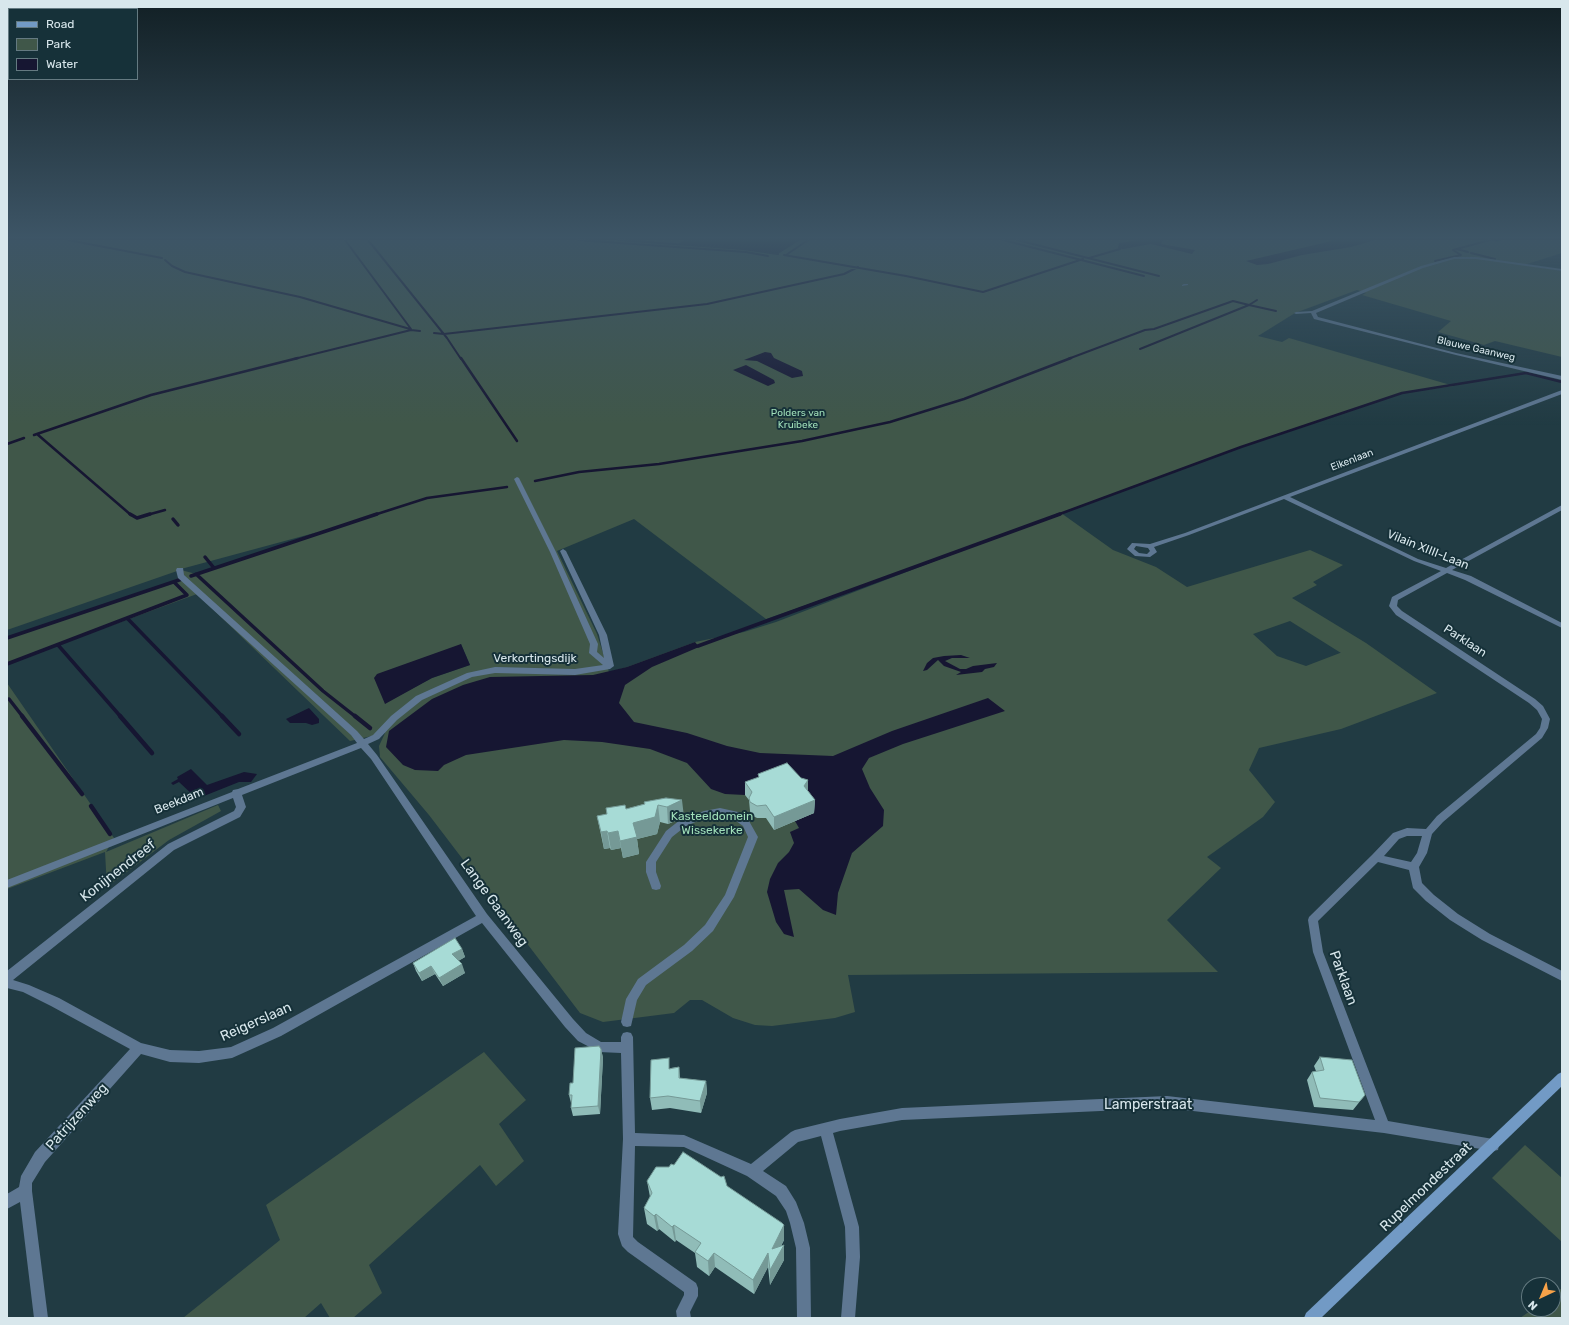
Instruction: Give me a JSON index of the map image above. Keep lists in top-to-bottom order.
{
  "streets": {
    "main road": ["Rupelmondestraat"],
    "street": [
      "Blauwe Gaanweg",
      "Eikenlaan",
      "Vilain XIIII-Laan",
      "Parklaan",
      "Verkortingsdijk",
      "Beekdam",
      "Konijnendreef",
      "Lange Gaanweg",
      "Reigerslaan",
      "Lamperstraat",
      "Patrijzenweg"
    ]
  },
  "crossings": [
    ["Eikenlaan", "Vilain XIIII-Laan"],
    ["Vilain XIIII-Laan", "Parklaan"],
    ["Parklaan", "Lamperstraat"],
    ["Verkortingsdijk", "Beekdam"],
    ["Verkortingsdijk", "Lange Gaanweg"],
    ["Beekdam", "Konijnendreef"],
    ["Beekdam", "Lange Gaanweg"],
    ["Lange Gaanweg", "Reigerslaan"],
    ["Reigerslaan", "Patrijzenweg"],
    ["Lamperstraat", "Rupelmondestraat"]
  ],
  "parks": ["Polders van Kruibeke", "Kasteeldomein Wissekerke"],
  "legend": ["Road", "Park", "Water"],
  "north": "bottom left"
}
